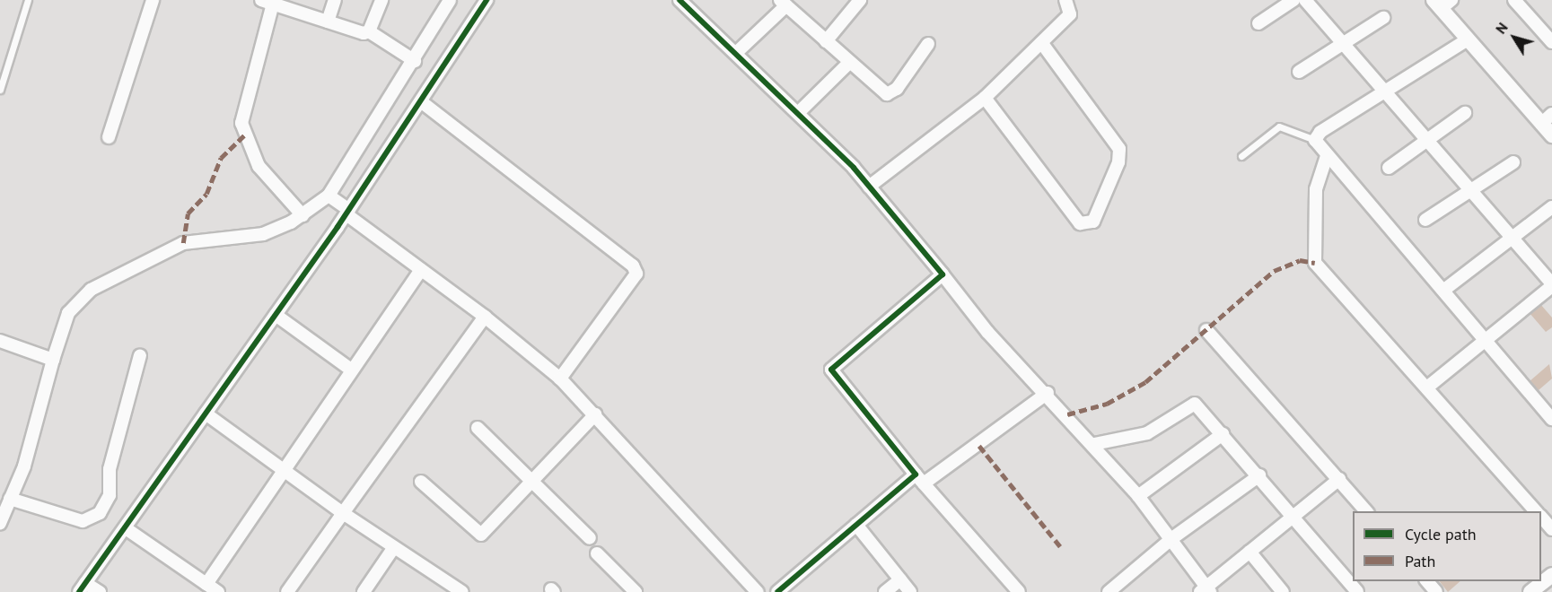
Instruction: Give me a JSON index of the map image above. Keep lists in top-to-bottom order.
{
  "legend": ["Cycle path", "Path"],
  "north": "top left"
}
